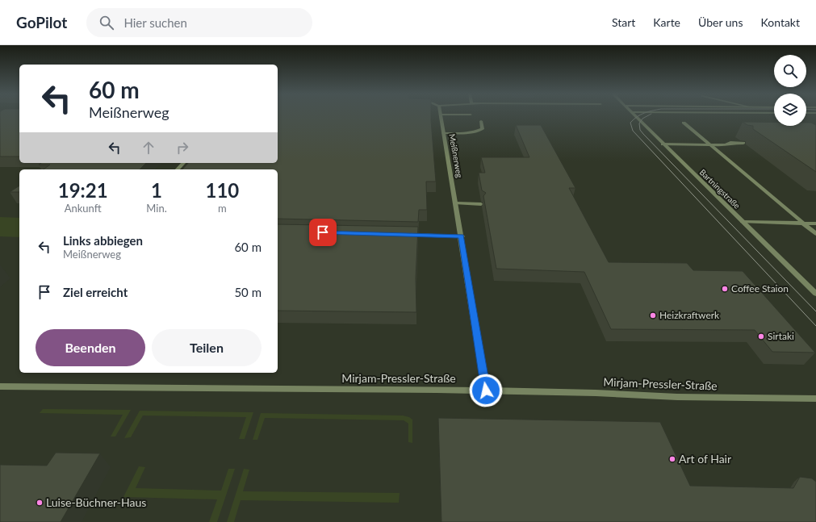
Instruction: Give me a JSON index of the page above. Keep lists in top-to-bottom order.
{
  "streets": {
    "street": ["Meißnerweg", "Bartningstraße", "Mirjam-Pressler-Straße"]
  },
  "crossings": [
    ["Meißnerweg", "Mirjam-Pressler-Straße"]
  ],
  "places": [
    "Coffee Staion",
    "Heizkraftwerk",
    "Sirtaki",
    "Art of Hair",
    "Luise-Büchner-Haus"
  ],
  "page": {
    "header": "GoPilot",
    "search": "Hier suchen",
    "nav": [
      "Start",
      "Karte",
      "Über uns",
      "Kontakt"
    ],
    "turn": ["60 m", "Meißnerweg"],
    "eta": [
      "19:21",
      "Ankunft",
      "1",
      "Min.",
      "110",
      "m"
    ],
    "list": [
      {
        "name": "Links abbiegen",
        "note": "Meißnerweg",
        "value": "60 m"
      },
      {
        "name": "Ziel erreicht",
        "value": "50 m"
      }
    ],
    "buttons": ["Beenden", "Teilen"]
  }
}
